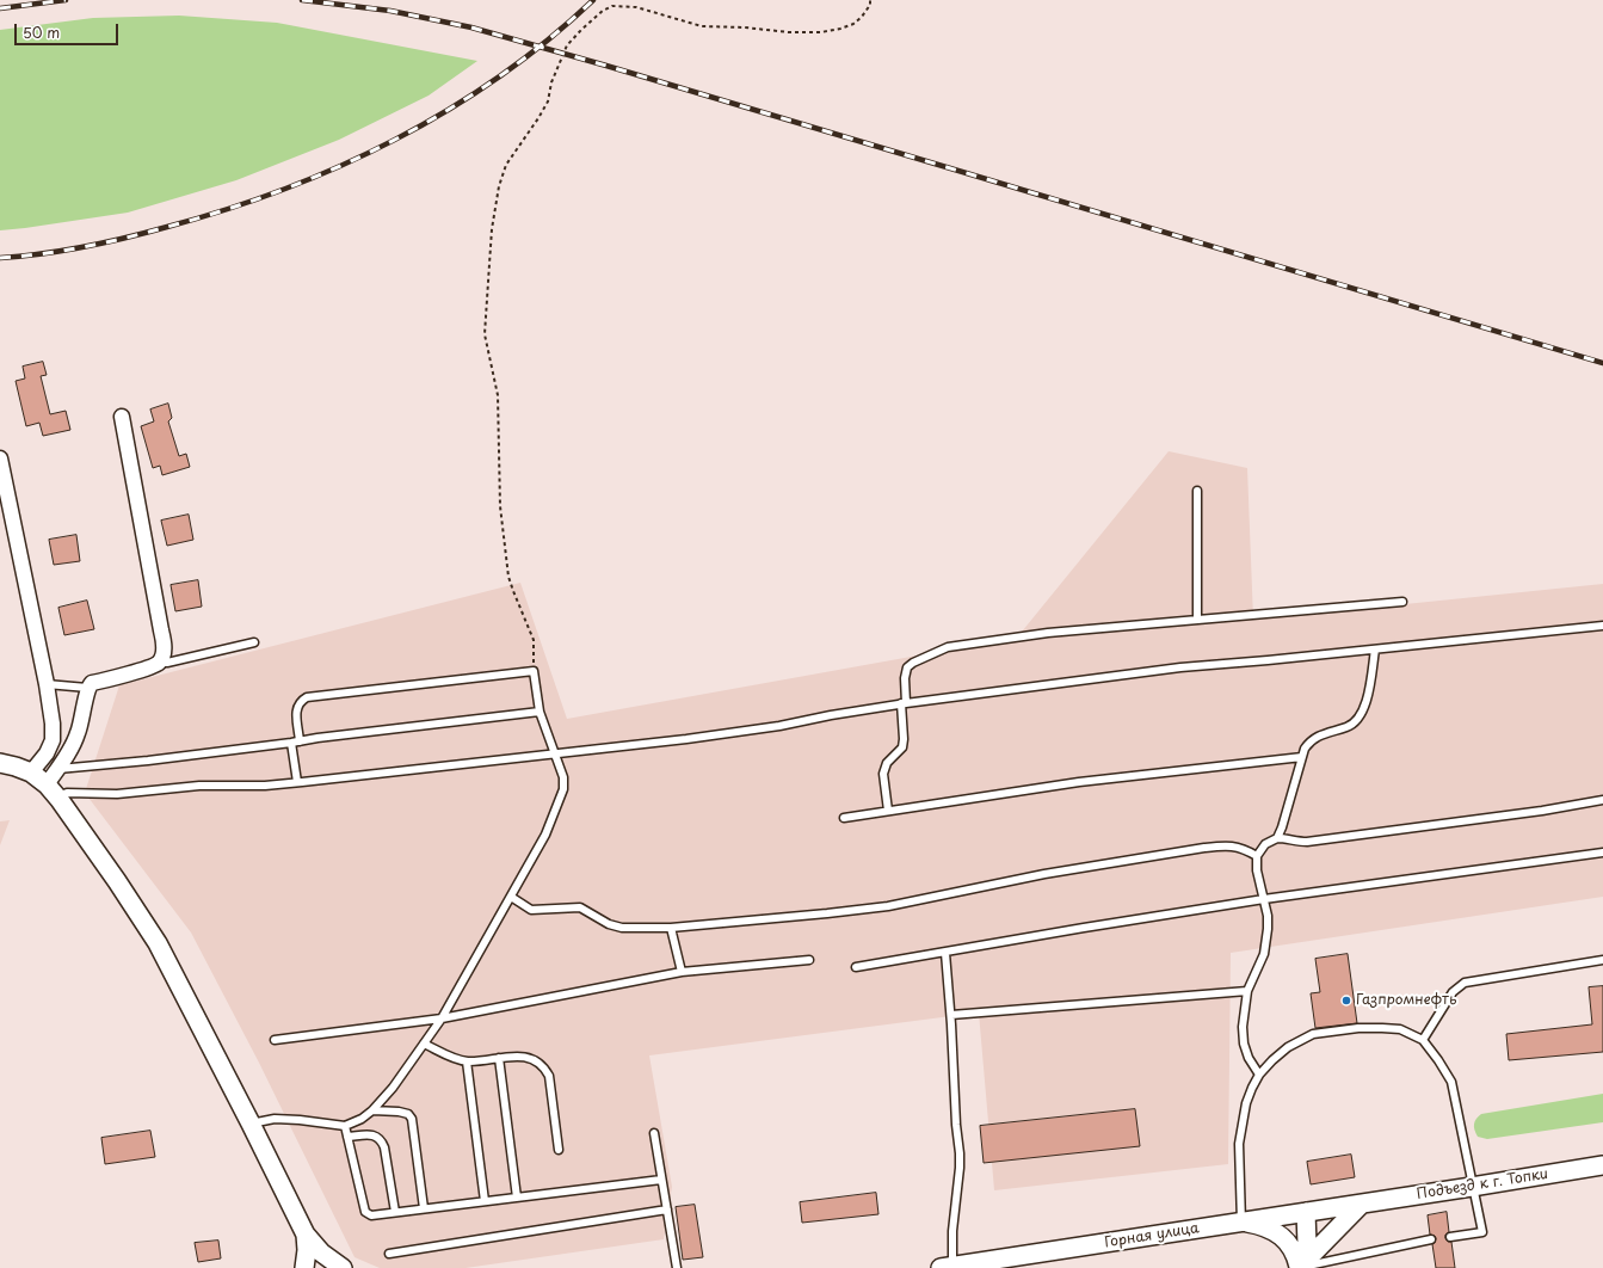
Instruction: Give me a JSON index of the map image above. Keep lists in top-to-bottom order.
{
  "streets": {
    "street": ["Подъезд к г. Топки", "Горная улица"]
  },
  "crossings": [
    ["Подъезд к г. Топки", "Горная улица"]
  ],
  "places": ["Газпромнефть"],
  "scale_bar": "50 m"
}
